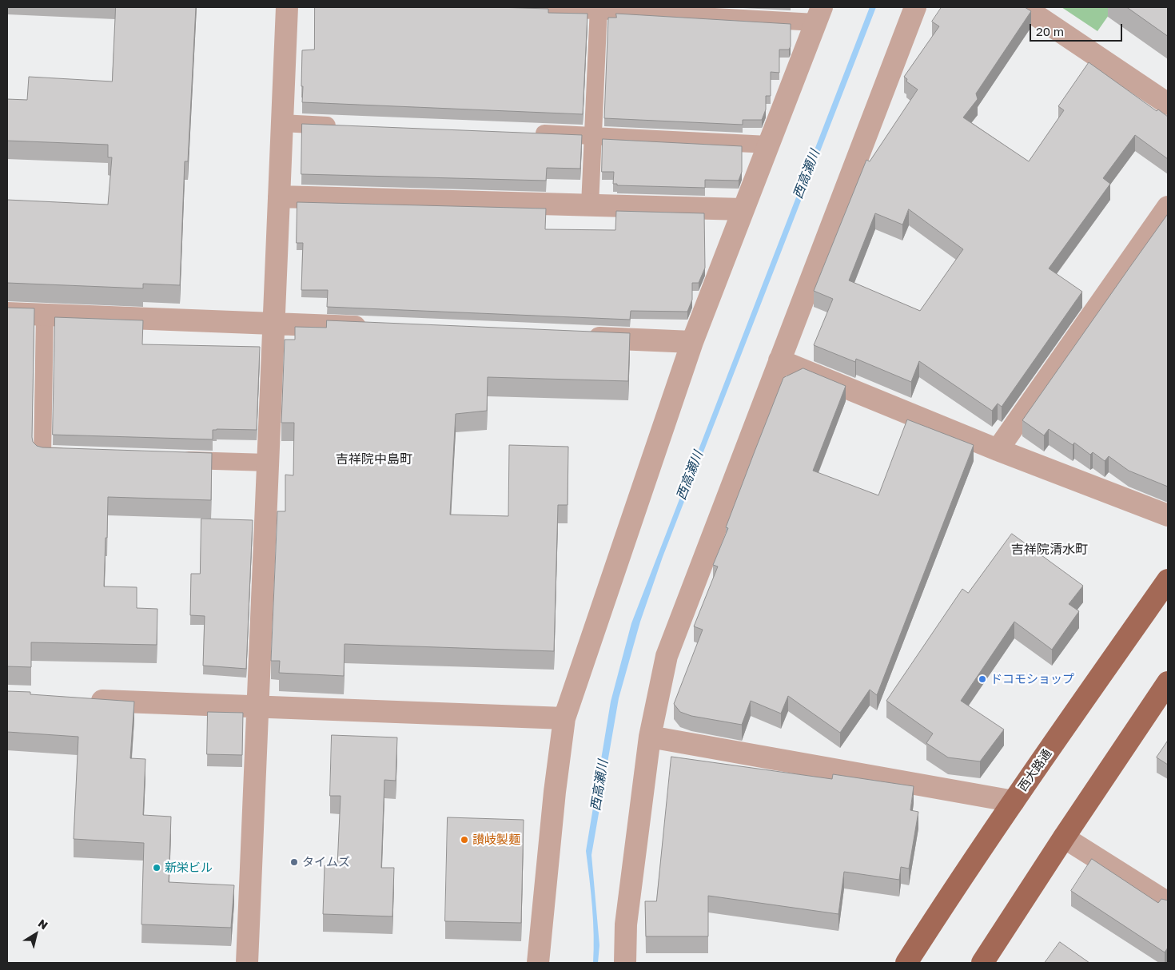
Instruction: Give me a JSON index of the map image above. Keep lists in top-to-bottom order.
{
  "streets": {
    "main road": ["西大路通"]
  },
  "districts": ["吉祥院中島町", "吉祥院清水町"],
  "water": ["西高瀬川"],
  "places": [
    "ドコモショップ",
    "讃岐製麺",
    "タイムズ",
    "新栄ビル"
  ],
  "scale_bar": "20 m",
  "north": "top right"
}
